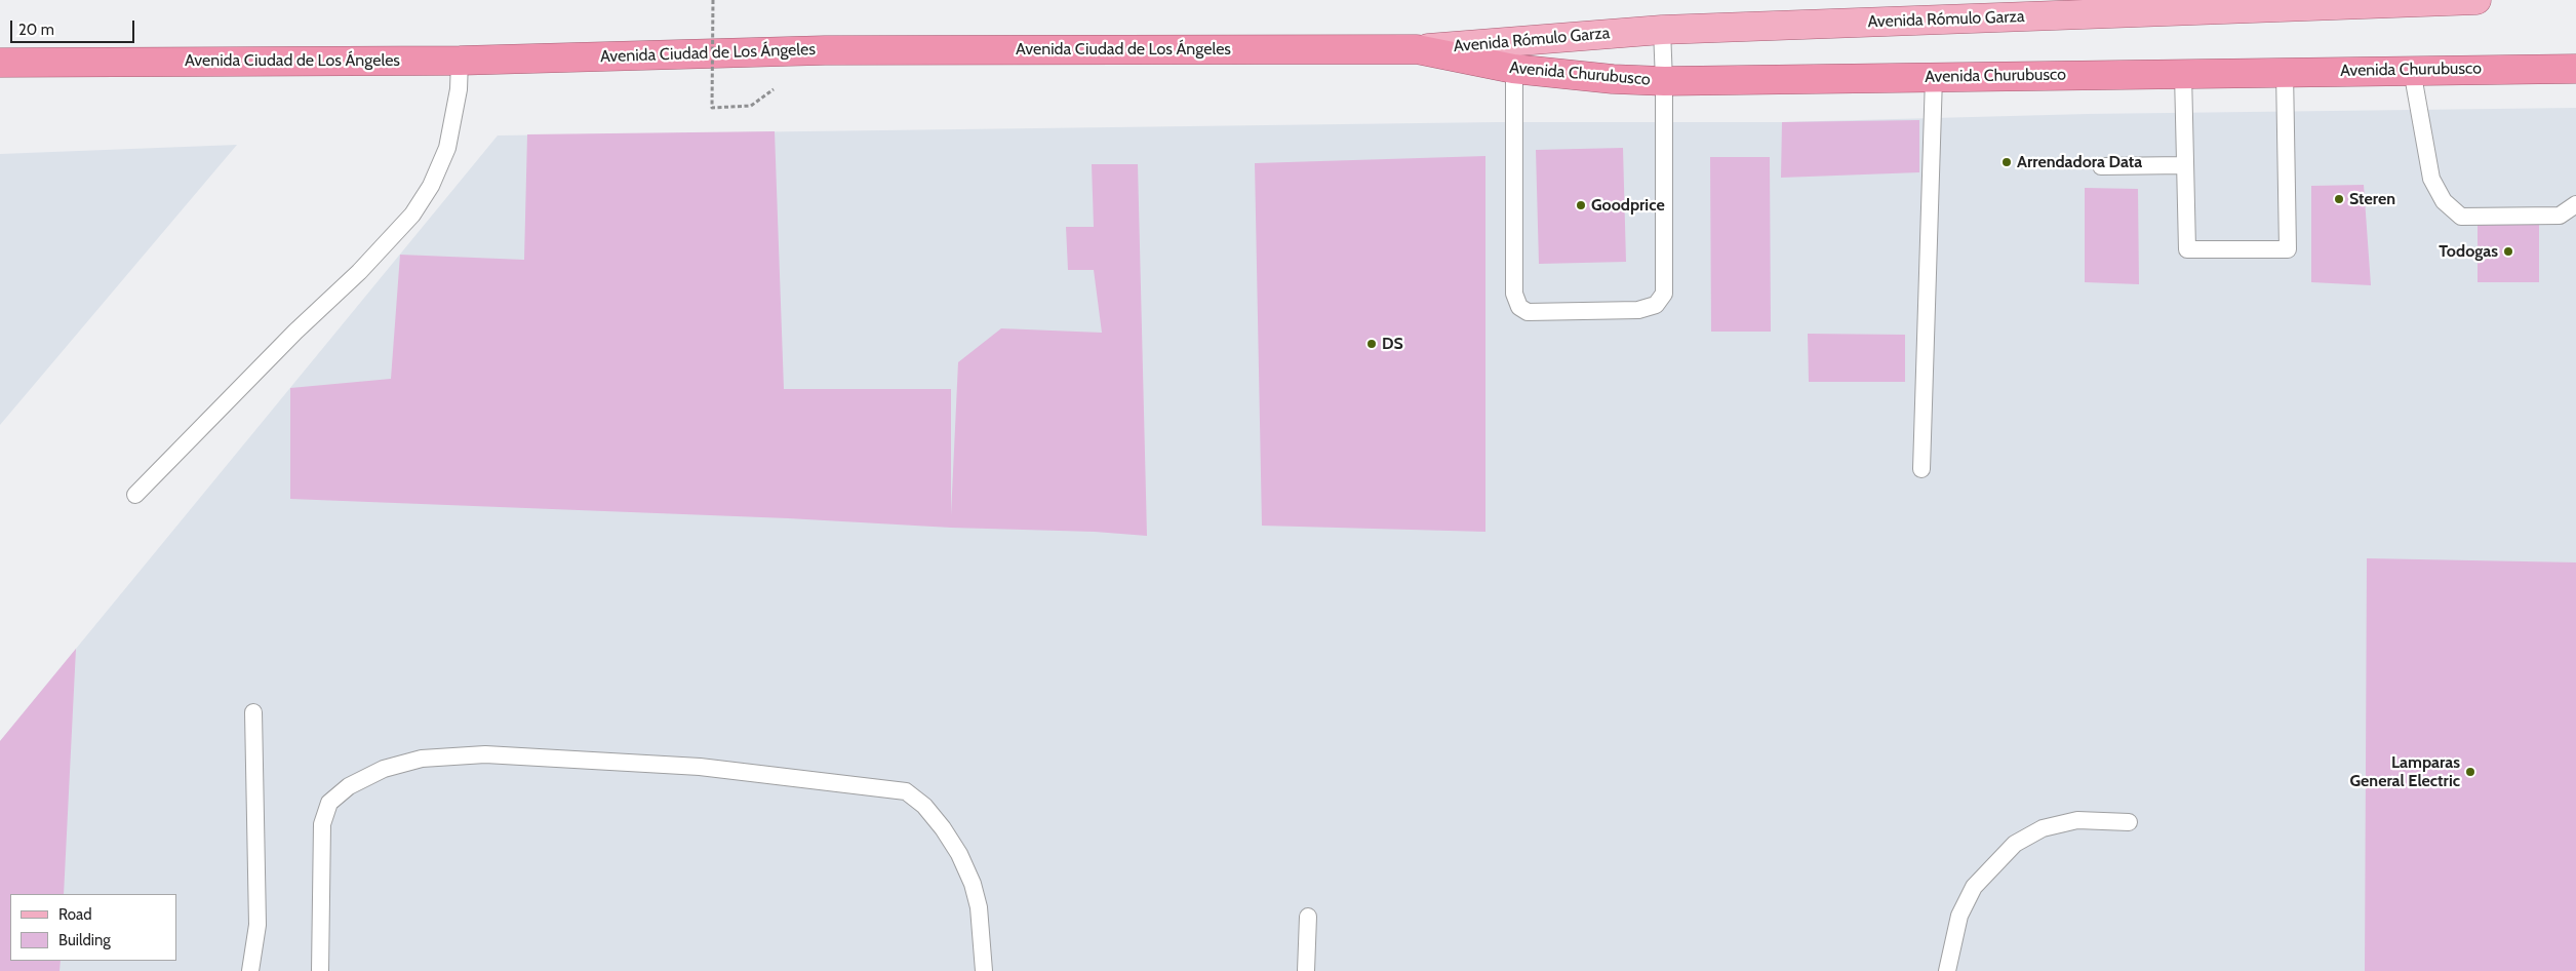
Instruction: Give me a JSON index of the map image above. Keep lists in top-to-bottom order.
{
  "streets": {
    "highway": ["Avenida Ciudad de Los Ángeles", "Avenida Churubusco"],
    "main road": ["Avenida Rómulo Garza"]
  },
  "crossings": [
    ["Avenida Rómulo Garza", "Avenida Ciudad de Los Ángeles"],
    ["Avenida Rómulo Garza", "Avenida Churubusco"],
    ["Avenida Ciudad de Los Ángeles", "Avenida Churubusco"]
  ],
  "places": [
    "Arrendadora Data",
    "Steren",
    "Goodprice",
    "Todogas",
    "DS",
    "Lamparas General Electric"
  ],
  "legend": ["Road", "Building"],
  "scale_bar": "20 m"
}
